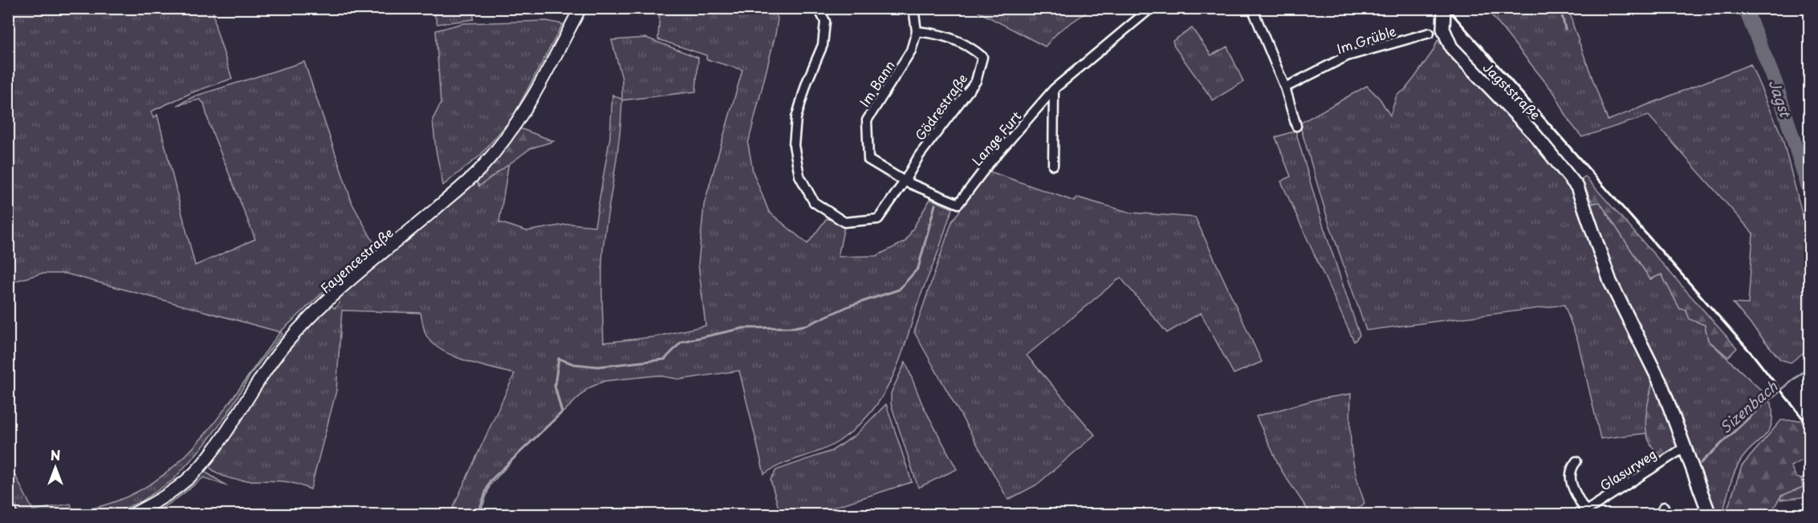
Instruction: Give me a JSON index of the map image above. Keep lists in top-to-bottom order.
{
  "streets": {
    "main road": ["Jagststraße"],
    "street": [
      "Im Grüble",
      "Im Bann",
      "Gödrestraße",
      "Lange Furt",
      "Fayencestraße",
      "Glasurweg"
    ]
  },
  "crossings": [
    ["Im Bann", "Gödrestraße"],
    ["Im Bann", "Lange Furt"],
    ["Jagststraße", "Glasurweg"]
  ],
  "water": ["Jagst", "Sizenbach"],
  "north": "top"
}
